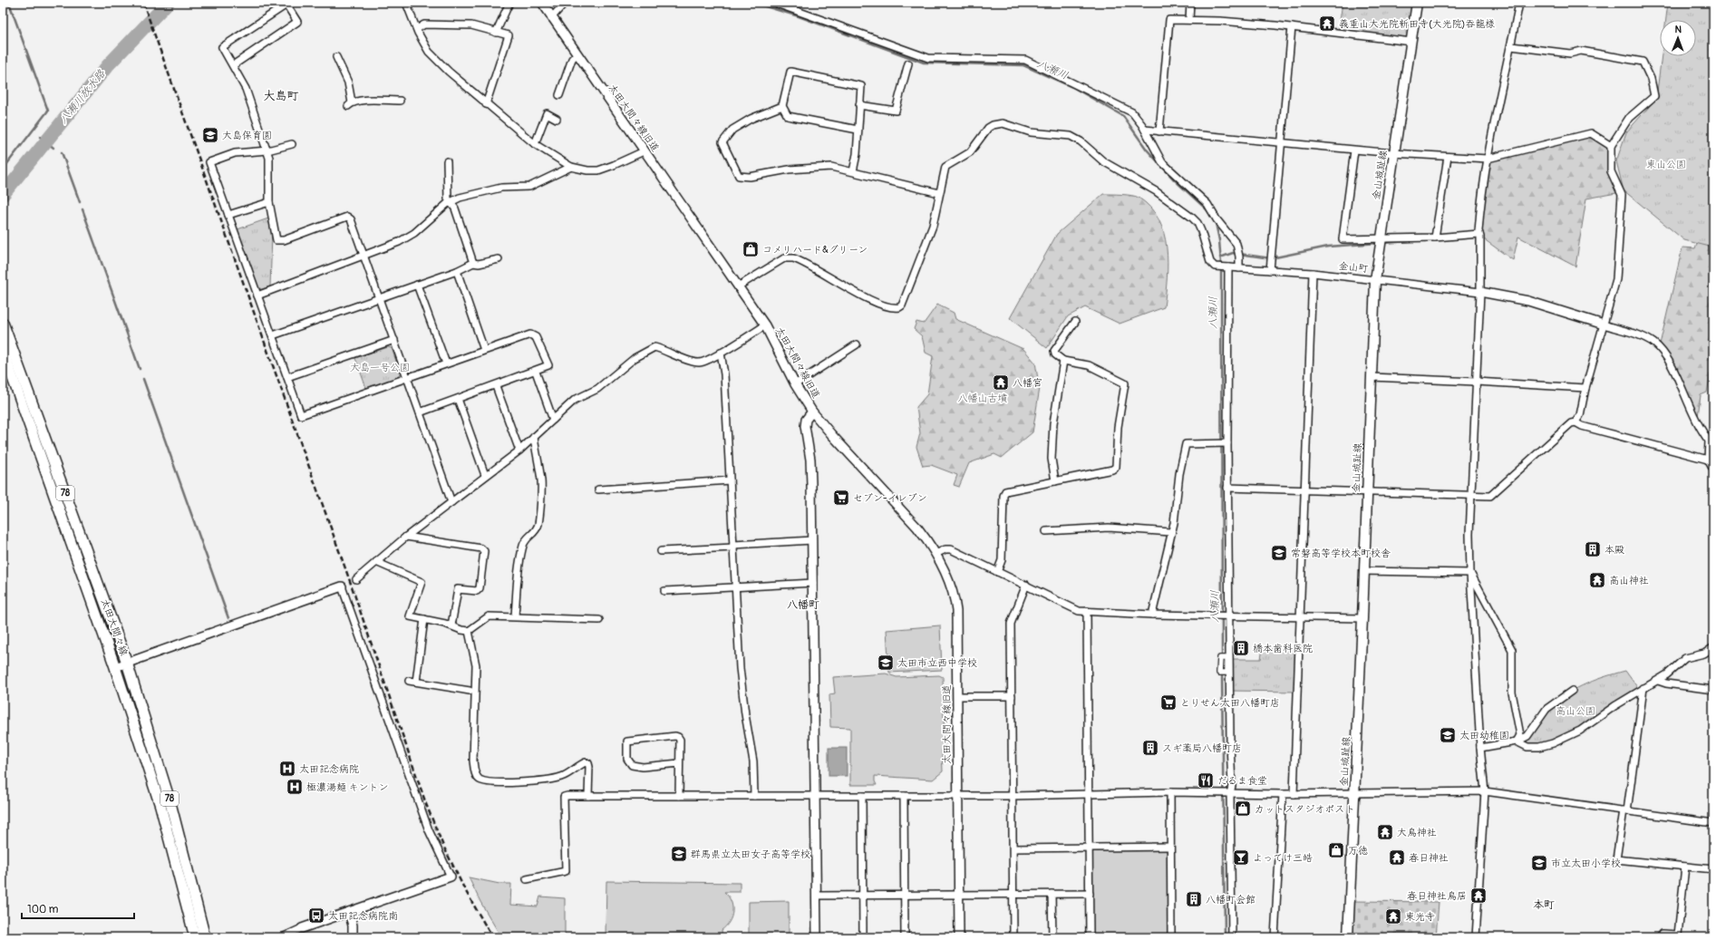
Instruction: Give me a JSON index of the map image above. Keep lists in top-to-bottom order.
{
  "streets": {
    "main road": ["金山城趾線", "78", "太田大間々線"],
    "street": ["太田大間々線旧道", "金山町"]
  },
  "crossings": [
    ["金山城趾線", "金山町"]
  ],
  "districts": ["大島町", "八幡町", "本町"],
  "water": ["八瀬川", "八瀬川放水路"],
  "parks": [
    "東山公園",
    "大島一号公園",
    "八幡山古墳",
    "高山公園"
  ],
  "places": {
    "temple": [
      "義重山大光院新田寺(大光院)吞龍様",
      "八幡宮",
      "高山神社",
      "大鳥神社",
      "春日神社",
      "春日神社鳥居",
      "東光寺"
    ],
    "school or university": [
      "大島保育園",
      "常磐高等学校本町校舎",
      "太田市立西中学校",
      "太田幼稚園",
      "群馬県立太田女子高等学校",
      "市立太田小学校"
    ],
    "shop": ["コメリハード&グリーン", "カットスタジオポスト", "万徳"],
    "supermarket": ["セブン-イレブン", "とりせん太田八幡町店"],
    "building": [
      "本殿",
      "橋本歯科医院",
      "スギ薬局八幡町店",
      "八幡町会館"
    ],
    "hospital": ["太田記念病院", "極濃湯麺 キントン"],
    "restaurant": ["だるま食堂"],
    "bar": ["よってけ三皓"],
    "bus stop": ["太田記念病院南"]
  },
  "scale_bar": "100 m",
  "north": "top"
}
